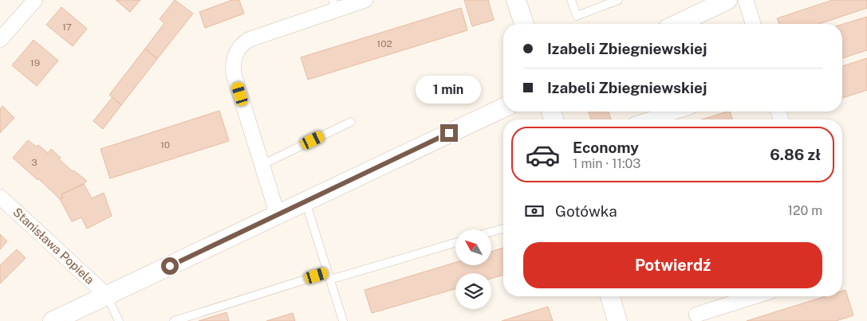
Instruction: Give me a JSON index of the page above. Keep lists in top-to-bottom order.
{
  "streets": {
    "street": ["Stanisława Popiela"]
  },
  "house_numbers": [
    "17",
    "102",
    "19",
    "10",
    "3"
  ],
  "north": "top left",
  "page": {
    "banner": ["Izabeli Zbiegniewskiej", "Izabeli Zbiegniewskiej"],
    "bubble": "1 min",
    "list": [
      {
        "name": "Economy",
        "note": "1 min · 11:03",
        "value": "6.86 zł"
      }
    ],
    "pay": ["Gotówka", "120 m"],
    "buttons": "Potwierdź"
  }
}
